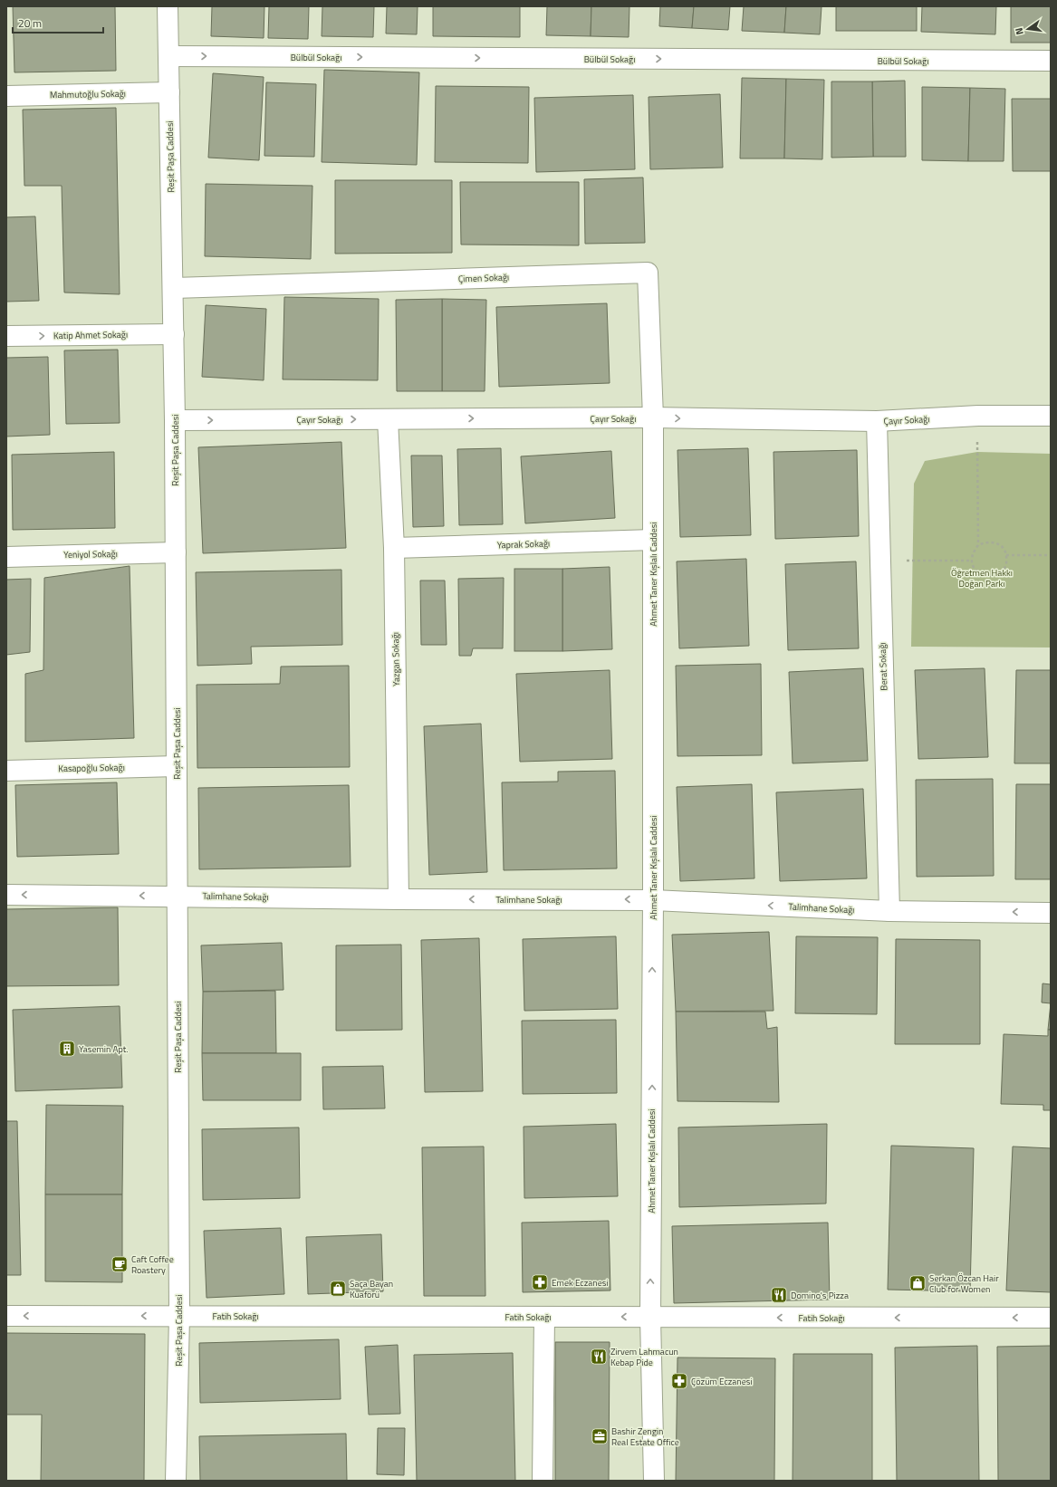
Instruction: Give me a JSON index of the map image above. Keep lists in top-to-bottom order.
{
  "streets": {
    "street": [
      "Bülbül Sokağı",
      "Mahmutoğlu Sokağı",
      "Reşit Paşa Caddesi",
      "Çimen Sokağı",
      "Katip Ahmet Sokağı",
      "Çayır Sokağı",
      "Yaprak Sokağı",
      "Yeniyol Sokağı",
      "Ahmet Taner Kışlalı Caddesi",
      "Yazgan Sokağı",
      "Berat Sokağı",
      "Kasapoğlu Sokağı",
      "Talimhane Sokağı",
      "Fatih Sokağı"
    ]
  },
  "crossings": [
    ["Bülbül Sokağı", "Reşit Paşa Caddesi"],
    ["Mahmutoğlu Sokağı", "Reşit Paşa Caddesi"],
    ["Reşit Paşa Caddesi", "Çimen Sokağı"],
    ["Reşit Paşa Caddesi", "Katip Ahmet Sokağı"],
    ["Reşit Paşa Caddesi", "Çayır Sokağı"],
    ["Reşit Paşa Caddesi", "Yeniyol Sokağı"],
    ["Reşit Paşa Caddesi", "Kasapoğlu Sokağı"],
    ["Reşit Paşa Caddesi", "Talimhane Sokağı"],
    ["Reşit Paşa Caddesi", "Fatih Sokağı"],
    ["Çimen Sokağı", "Çayır Sokağı"],
    ["Çimen Sokağı", "Ahmet Taner Kışlalı Caddesi"],
    ["Çayır Sokağı", "Ahmet Taner Kışlalı Caddesi"],
    ["Çayır Sokağı", "Yazgan Sokağı"],
    ["Çayır Sokağı", "Berat Sokağı"],
    ["Yaprak Sokağı", "Ahmet Taner Kışlalı Caddesi"],
    ["Yaprak Sokağı", "Yazgan Sokağı"],
    ["Ahmet Taner Kışlalı Caddesi", "Talimhane Sokağı"],
    ["Ahmet Taner Kışlalı Caddesi", "Fatih Sokağı"],
    ["Yazgan Sokağı", "Talimhane Sokağı"],
    ["Berat Sokağı", "Talimhane Sokağı"]
  ],
  "one_way": [
    "Bülbül Sokağı",
    "Katip Ahmet Sokağı",
    "Çayır Sokağı",
    "Ahmet Taner Kışlalı Caddesi",
    "Talimhane Sokağı",
    "Fatih Sokağı"
  ],
  "parks": ["Öğretmen Hakkı Doğan Parkı"],
  "places": {
    "building": ["Yasemin Apt."],
    "cafe": ["Caft Coffee Roastery"],
    "pharmacy": ["Emek Eczanesi", "Çözüm Eczanesi"],
    "shop": ["Serkan Özcan Hair Club for Women", "Saça Bayan Kuaförü"],
    "restaurant": ["Domino's Pizza", "Zirvem Lahmacun Kebap Pide"],
    "office": ["Bashir Zengin Real Estate Office"]
  },
  "scale_bar": "20 m",
  "north": "left"
}
